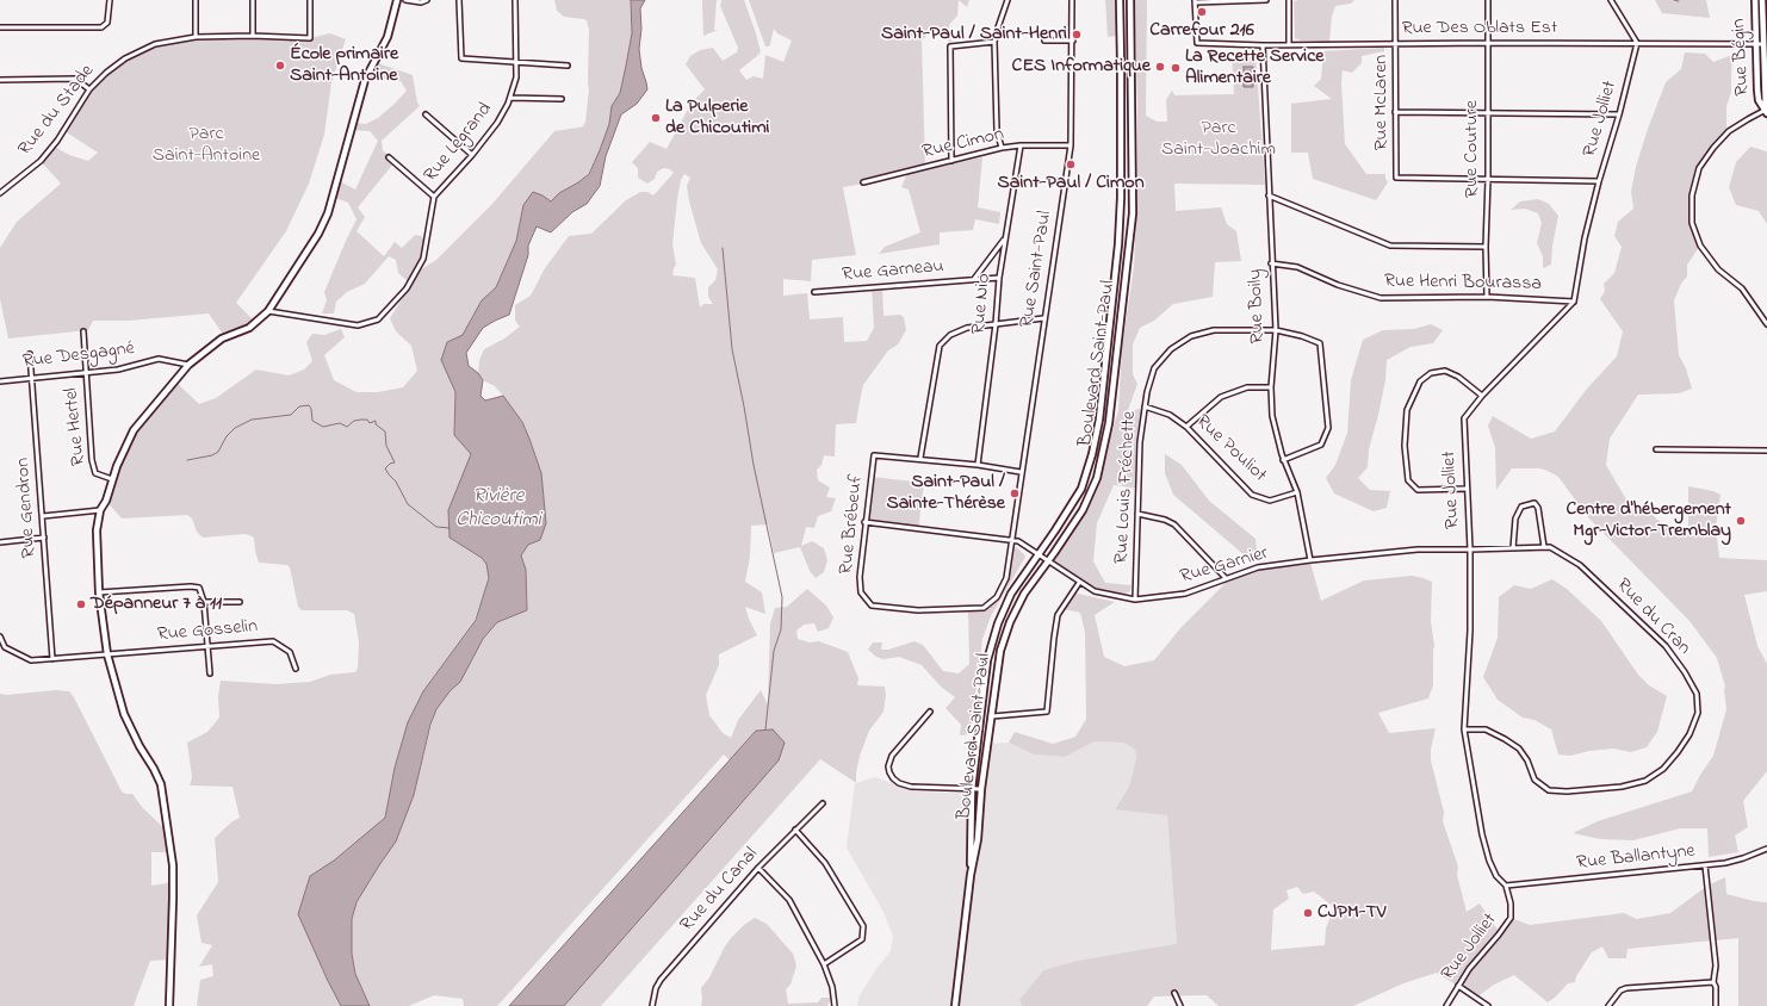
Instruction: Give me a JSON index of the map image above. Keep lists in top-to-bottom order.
{
  "streets": {
    "main road": ["Rue Bégin", "Boulevard Saint-Paul"],
    "street": [
      "Rue Des Oblats Est",
      "Rue McLaren",
      "Rue du Stade",
      "Rue Jolliet",
      "Rue Legrand",
      "Rue Cimon",
      "Rue Couture",
      "Rue Saint-Paul",
      "Rue Garneau",
      "Rue Henri Bourassa",
      "Rue Nio",
      "Rue Boily",
      "Rue Desgagné",
      "Rue Hertel",
      "Rue Pouliot",
      "Rue Louis Fréchette",
      "Rue Gendron",
      "Rue Brébeuf",
      "Rue Garnier",
      "Rue du Cran",
      "Rue Gosselin",
      "Rue Ballantyne",
      "Rue du Canal"
    ]
  },
  "crossings": [
    ["Rue Des Oblats Est", "Rue Bégin"],
    ["Rue Des Oblats Est", "Rue McLaren"],
    ["Rue Des Oblats Est", "Rue Jolliet"],
    ["Rue Des Oblats Est", "Rue Couture"],
    ["Rue Des Oblats Est", "Rue Boily"],
    ["Rue McLaren", "Rue Couture"],
    ["Rue Jolliet", "Rue Henri Bourassa"],
    ["Rue Jolliet", "Rue Garnier"],
    ["Rue Jolliet", "Rue du Cran"],
    ["Rue Jolliet", "Rue Ballantyne"],
    ["Rue Cimon", "Rue Saint-Paul"],
    ["Rue Cimon", "Rue Nio"],
    ["Rue Couture", "Rue Henri Bourassa"],
    ["Rue Saint-Paul", "Rue Brébeuf"],
    ["Rue Saint-Paul", "Rue Garnier"],
    ["Rue Garneau", "Rue Nio"],
    ["Rue Henri Bourassa", "Rue Boily"],
    ["Rue Boily", "Rue Pouliot"],
    ["Rue Boily", "Rue Louis Fréchette"],
    ["Rue Boily", "Rue Garnier"],
    ["Rue Desgagné", "Rue Hertel"],
    ["Rue Desgagné", "Rue Gendron"],
    ["Boulevard Saint-Paul", "Rue Garnier"],
    ["Rue Pouliot", "Rue Louis Fréchette"],
    ["Rue Louis Fréchette", "Rue Garnier"],
    ["Rue Brébeuf", "Rue Garnier"],
    ["Rue Garnier", "Rue du Cran"]
  ],
  "water": ["Rivière Chicoutimi"],
  "parks": ["Parc Saint-Joachim", "Parc Saint-Antoine"],
  "places": [
    "Carrefour 216",
    "Saint-Paul / Saint-Henri",
    "École primaire Saint-Antoine",
    "CES Informatique",
    "La Recette Service Alimentaire",
    "La Pulperie de Chicoutimi",
    "Saint-Paul / Cimon",
    "Saint-Paul / Sainte-Thérèse",
    "Centre d'hébergement Mgr-Victor-Tremblay",
    "Dépanneur 7 à 11",
    "CJPM-TV"
  ]
}
